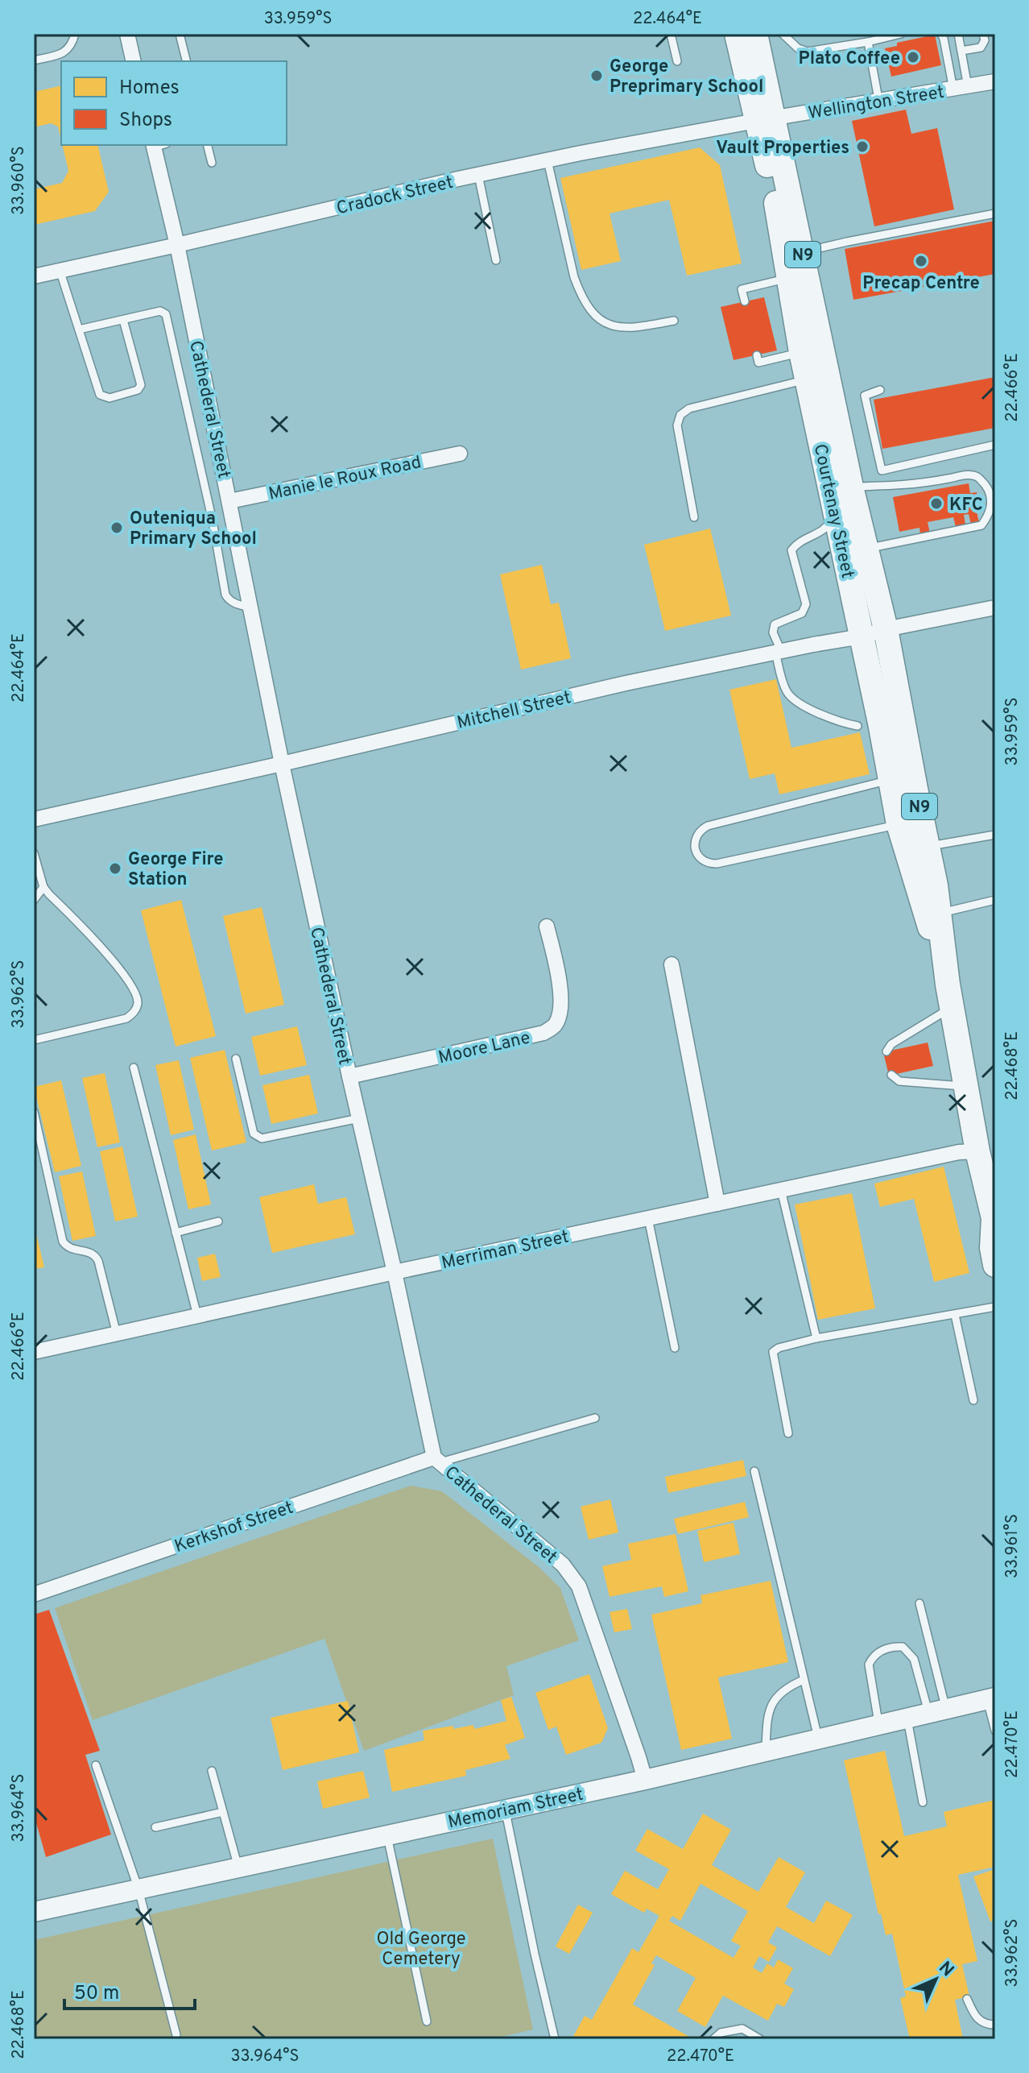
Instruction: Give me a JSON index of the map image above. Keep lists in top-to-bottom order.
{
  "streets": {
    "highway": ["N9", "Courtenay Street"],
    "street": [
      "Wellington Street",
      "Cradock Street",
      "Cathederal Street",
      "Manie le Roux Road",
      "Mitchell Street",
      "Moore Lane",
      "Merriman Street",
      "Kerkshof Street",
      "Memoriam Street"
    ]
  },
  "crossings": [
    ["Wellington Street", "Cradock Street"],
    ["Wellington Street", "Courtenay Street"],
    ["Cradock Street", "Cathederal Street"],
    ["Cradock Street", "Courtenay Street"],
    ["Cathederal Street", "Manie le Roux Road"],
    ["Cathederal Street", "Mitchell Street"],
    ["Cathederal Street", "Moore Lane"],
    ["Cathederal Street", "Merriman Street"],
    ["Cathederal Street", "Kerkshof Street"],
    ["Cathederal Street", "Memoriam Street"],
    ["Courtenay Street", "Mitchell Street"],
    ["Courtenay Street", "Merriman Street"]
  ],
  "parks": ["Old George Cemetery"],
  "places": [
    "Plato Coffee",
    "George Preprimary School",
    "Vault Properties",
    "Precap Centre",
    "KFC",
    "Outeniqua Primary School",
    "George Fire Station"
  ],
  "legend": ["Homes", "Shops"],
  "scale_bar": "50 m",
  "north": "top right",
  "coordinates": [
    "33.959°S",
    "22.464°E",
    "33.960°S",
    "22.466°E",
    "33.962°S",
    "22.468°E",
    "33.961°S",
    "22.470°E",
    "33.964°S"
  ]
}
